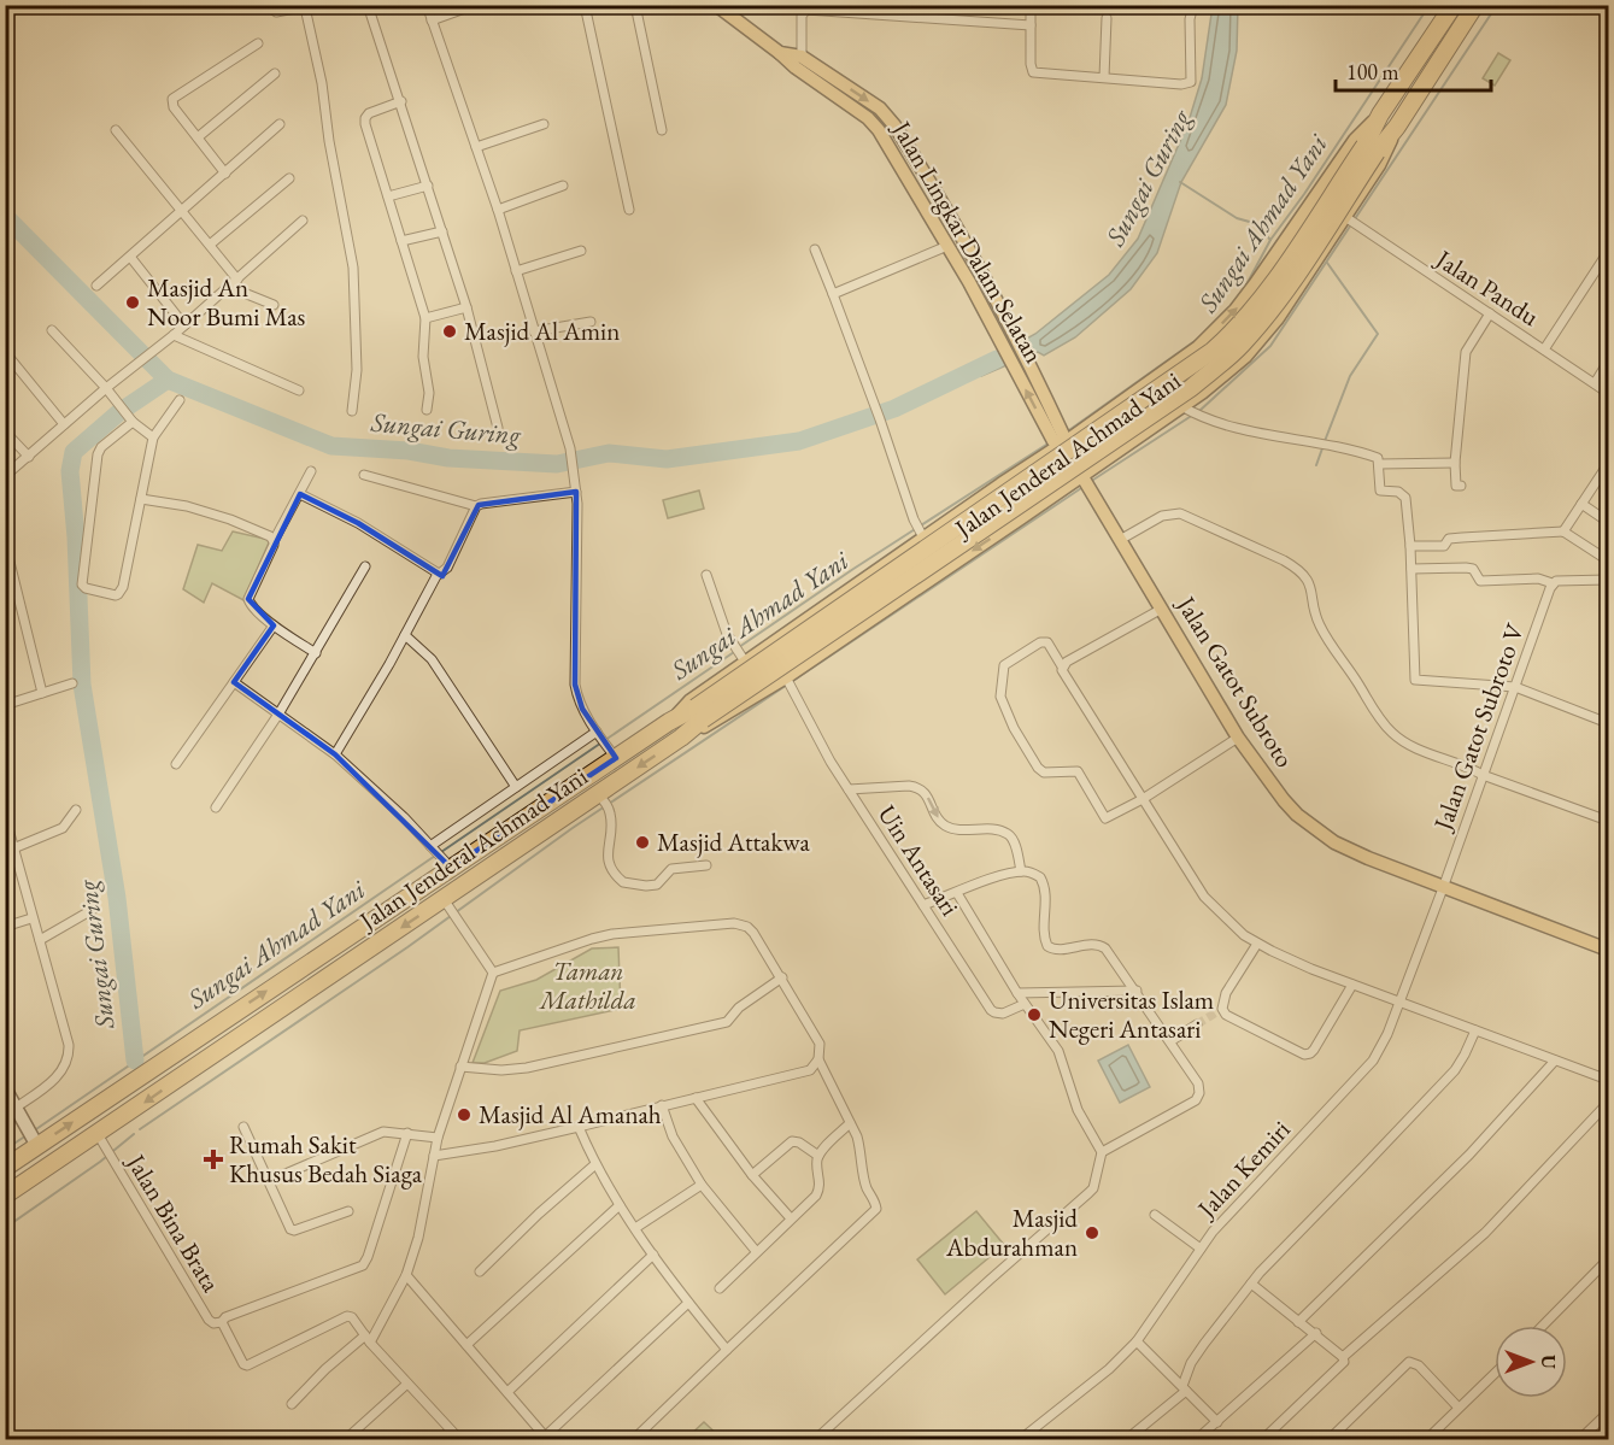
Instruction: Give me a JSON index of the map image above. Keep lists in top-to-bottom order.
{
  "streets": {
    "highway": ["Jalan Jenderal Achmad Yani"],
    "main road": ["Jalan Lingkar Dalam Selatan", "Jalan Gatot Subroto"],
    "street": [
      "Jalan Pandu",
      "Jalan Gatot Subroto V",
      "Uin Antasari",
      "Jalan Kemiri",
      "Jalan Bina Brata"
    ]
  },
  "crossings": [
    ["Jalan Lingkar Dalam Selatan", "Jalan Jenderal Achmad Yani"],
    ["Jalan Lingkar Dalam Selatan", "Jalan Gatot Subroto"],
    ["Jalan Pandu", "Jalan Jenderal Achmad Yani"],
    ["Jalan Jenderal Achmad Yani", "Jalan Gatot Subroto"],
    ["Jalan Jenderal Achmad Yani", "Uin Antasari"],
    ["Jalan Jenderal Achmad Yani", "Jalan Bina Brata"],
    ["Jalan Gatot Subroto", "Jalan Gatot Subroto V"],
    ["Jalan Gatot Subroto", "Jalan Kemiri"],
    ["Jalan Gatot Subroto V", "Jalan Kemiri"]
  ],
  "water": ["Sungai Guring", "Sungai Ahmad Yani"],
  "parks": ["Taman Mathilda"],
  "places": {
    "other": [
      "Masjid An Noor Bumi Mas",
      "Masjid Al Amin",
      "Masjid Attakwa",
      "Universitas Islam Negeri Antasari",
      "Masjid Al Amanah",
      "Masjid Abdurahman"
    ],
    "health": ["Rumah Sakit Khusus Bedah Siaga"]
  },
  "scale_bar": "100 m",
  "north": "right"
}
